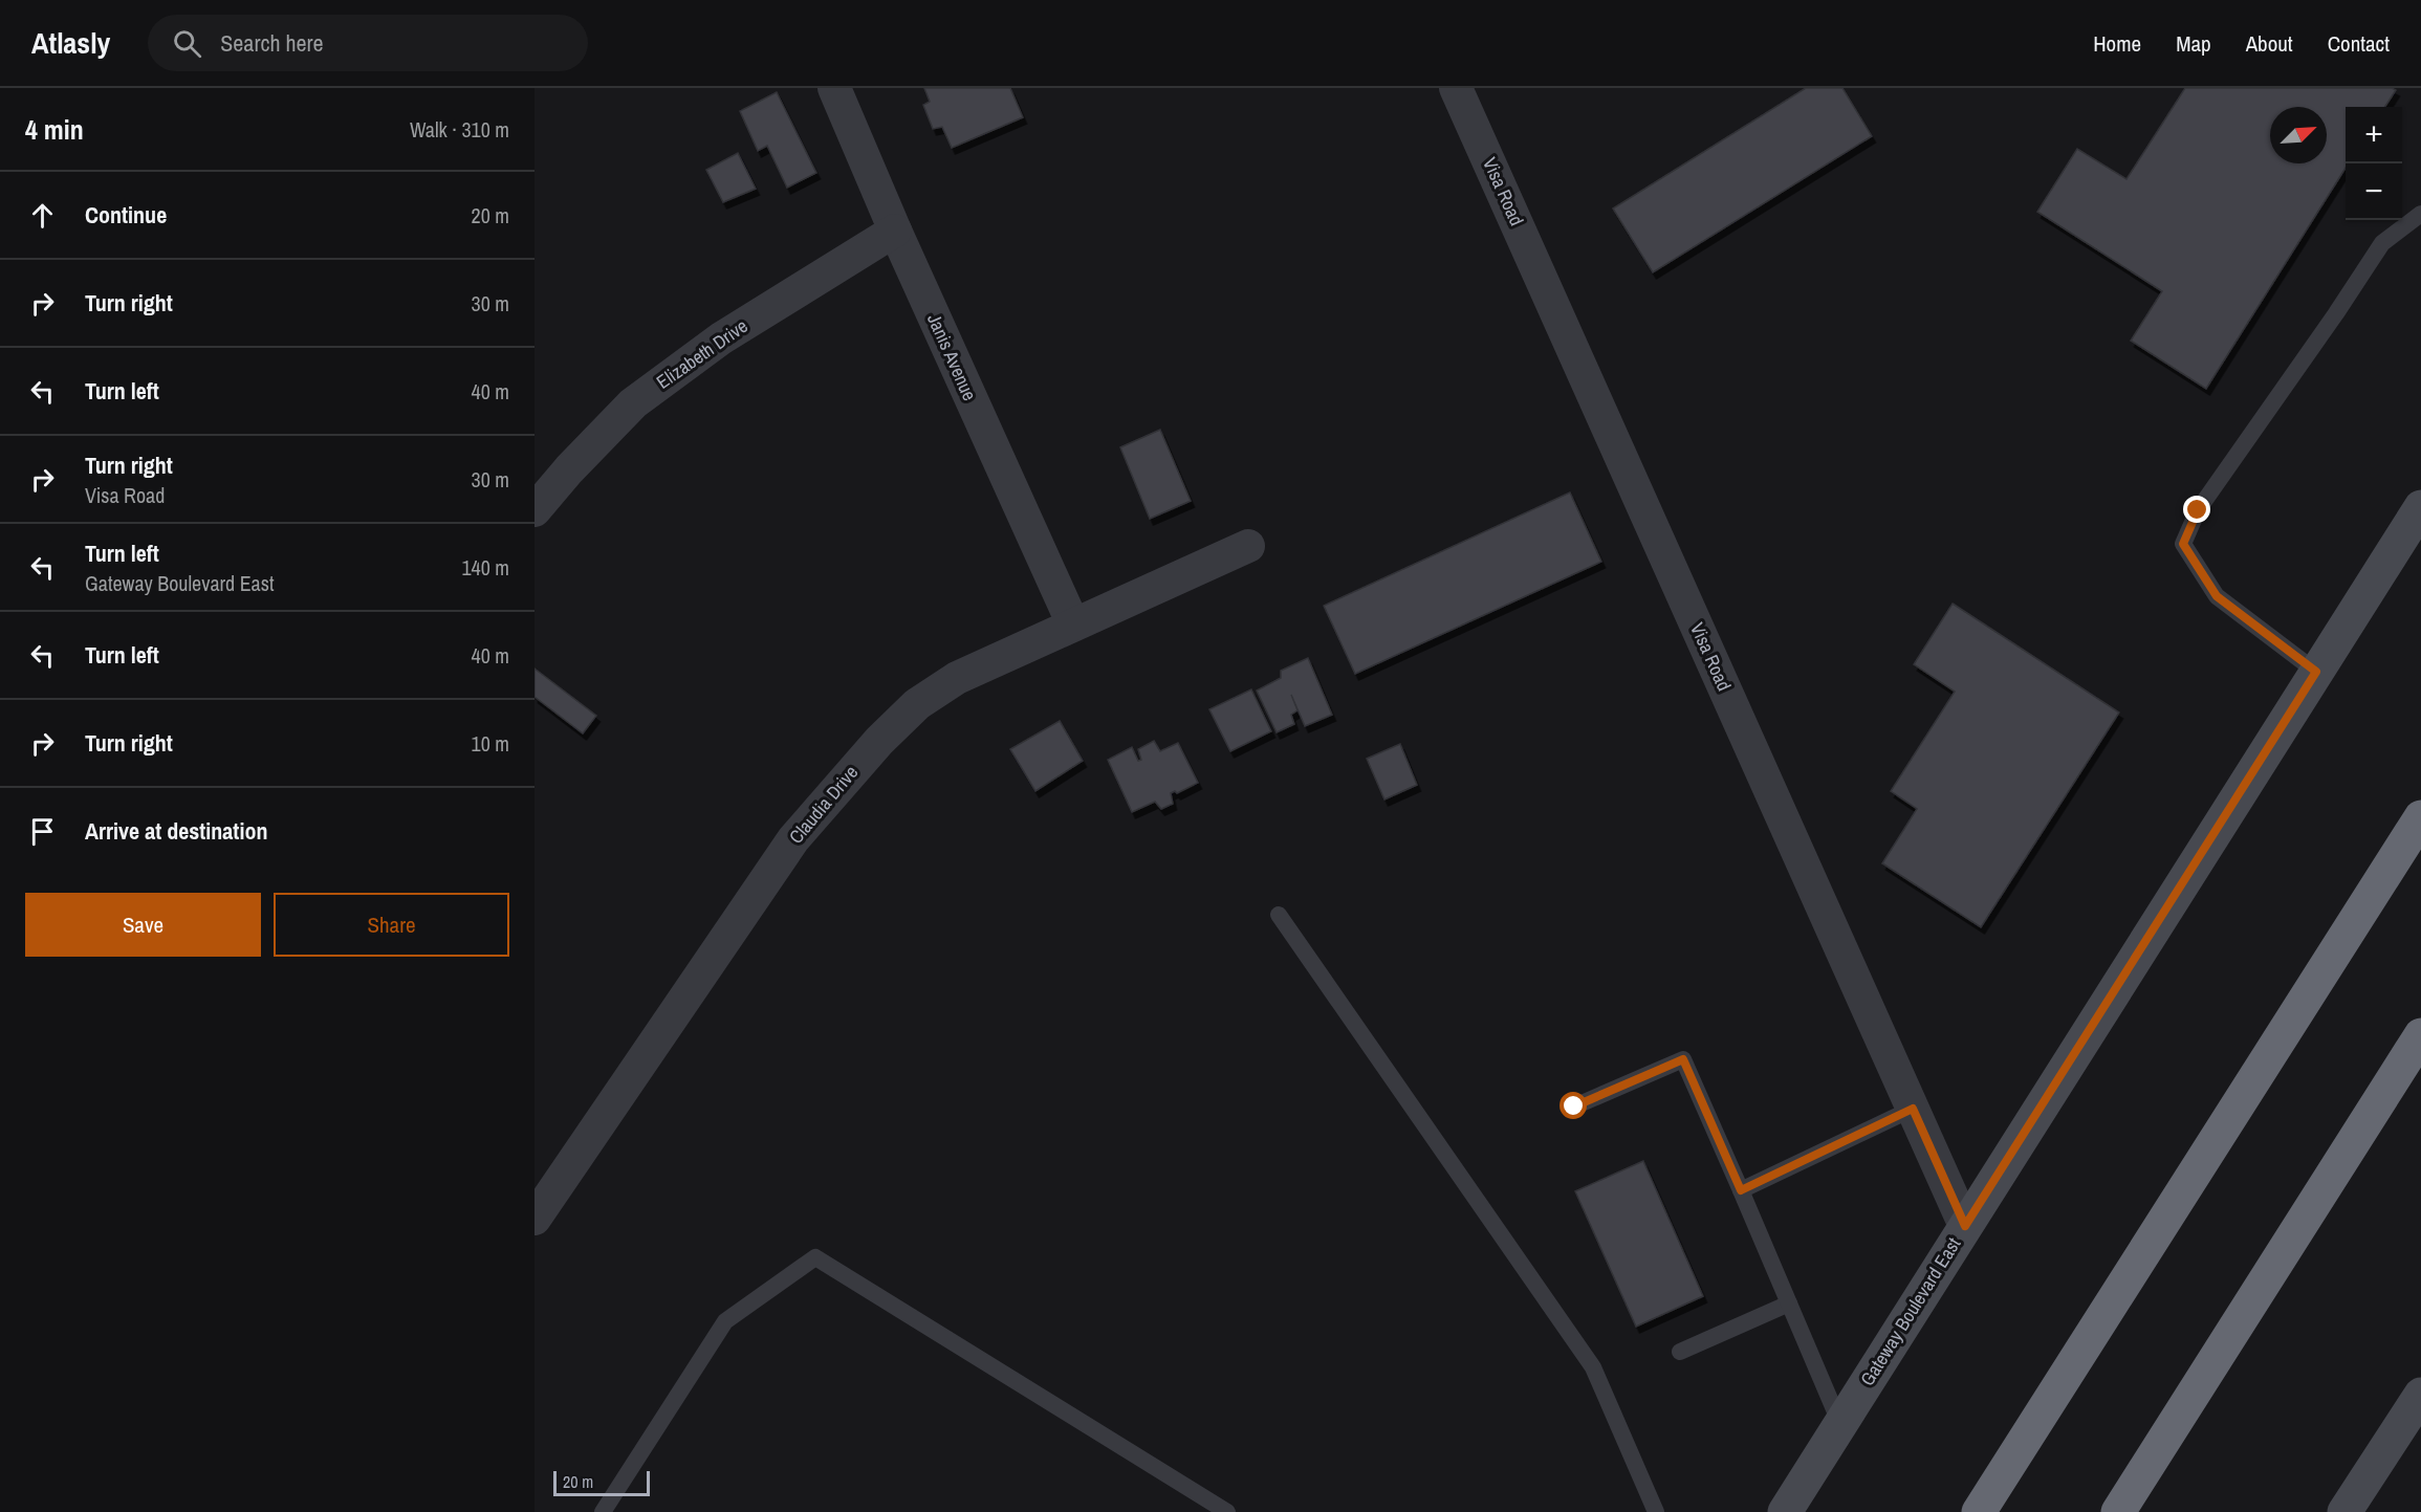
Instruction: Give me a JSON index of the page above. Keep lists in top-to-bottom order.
{
  "streets": {
    "main road": ["Gateway Boulevard East"],
    "street": [
      "Visa Road",
      "Elizabeth Drive",
      "Janis Avenue",
      "Claudia Drive"
    ]
  },
  "crossings": [
    ["Visa Road", "Gateway Boulevard East"],
    ["Elizabeth Drive", "Janis Avenue"],
    ["Janis Avenue", "Claudia Drive"]
  ],
  "scale_bar": "20 m",
  "north": "top right",
  "page": {
    "header": "Atlasly",
    "search": "Search here",
    "nav": [
      "Home",
      "Map",
      "About",
      "Contact"
    ],
    "heading": ["4 min", "Walk · 310 m"],
    "map_buttons": ["+", "−"],
    "list": [
      ["Continue", "20 m"],
      ["Turn right", "30 m"],
      ["Turn left", "40 m"],
      ["Turn right", "Visa Road", "30 m"],
      ["Turn left", "Gateway Boulevard East", "140 m"],
      ["Turn left", "40 m"],
      ["Turn right", "10 m"],
      "Arrive at destination"
    ],
    "buttons": ["Save", "Share"],
    "scale": "20 m"
  }
}
